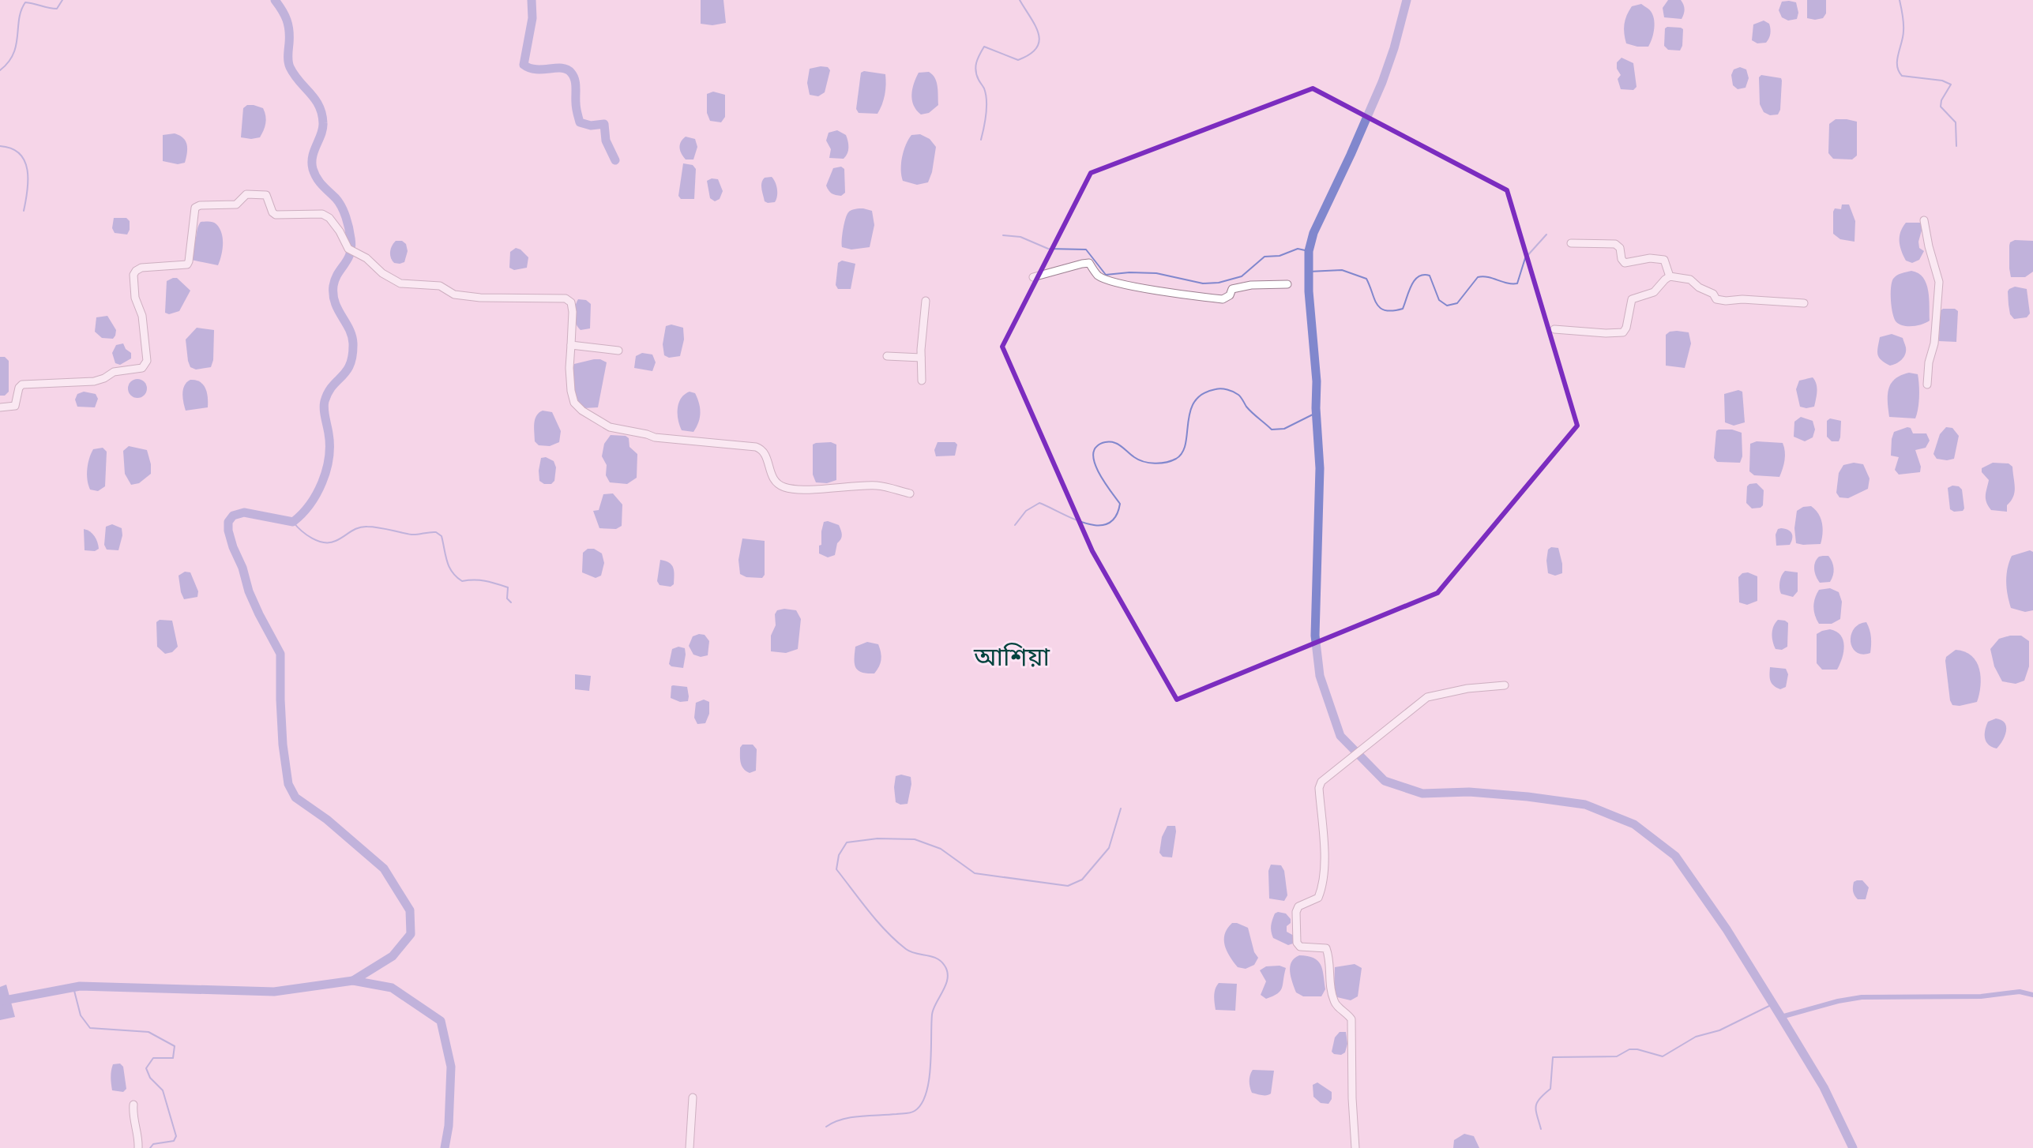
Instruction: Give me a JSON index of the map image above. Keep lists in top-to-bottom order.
{
  "districts": ["আশিয়া"]
}
